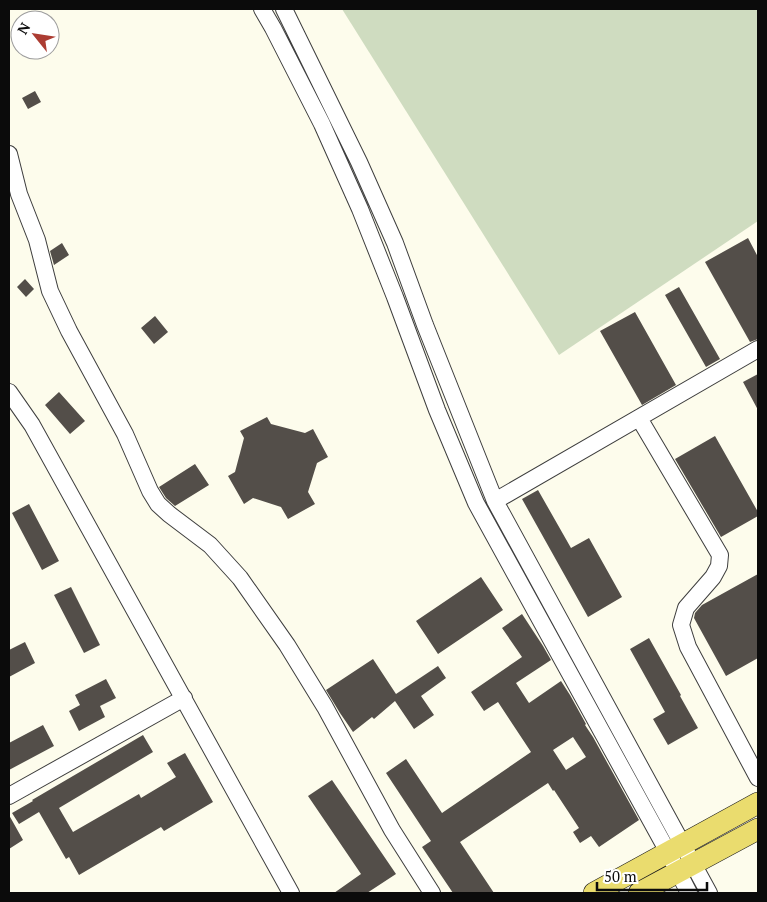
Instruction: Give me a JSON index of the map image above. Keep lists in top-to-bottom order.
{
  "scale_bar": "50 m",
  "north": "top left"
}
